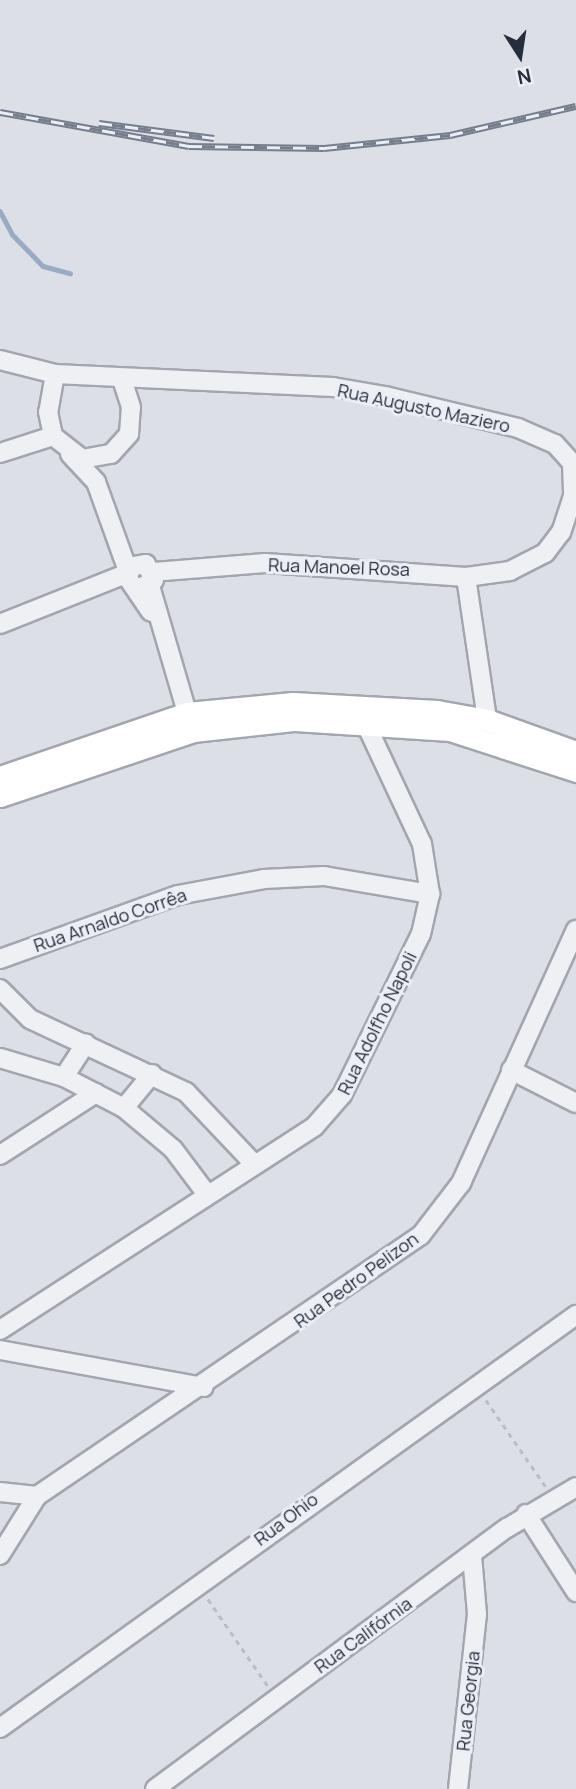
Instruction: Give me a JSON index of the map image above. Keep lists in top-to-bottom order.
{
  "streets": {
    "street": [
      "Rua Augusto Maziero",
      "Rua Manoel Rosa",
      "Rua Arnaldo Corrêa",
      "Rua Adolfho Napoli",
      "Rua Pedro Pelizon",
      "Rua Ohio",
      "Rua Califórnia",
      "Rua Georgia"
    ]
  },
  "crossings": [
    ["Rua Augusto Maziero", "Rua Manoel Rosa"],
    ["Rua Arnaldo Corrêa", "Rua Adolfho Napoli"],
    ["Rua Califórnia", "Rua Georgia"]
  ],
  "north": "bottom"
}
